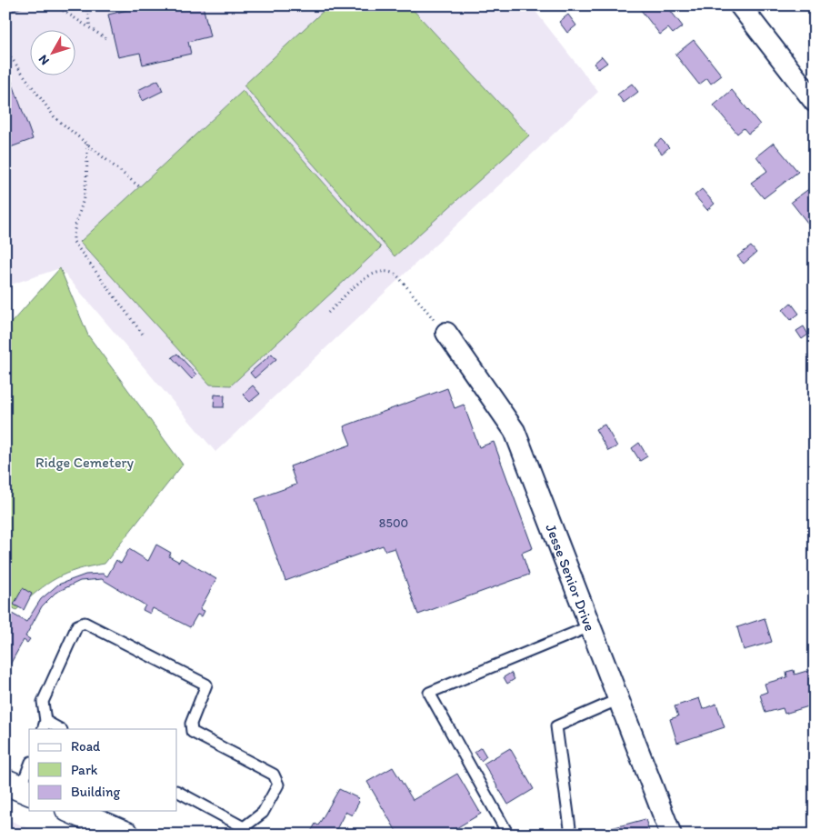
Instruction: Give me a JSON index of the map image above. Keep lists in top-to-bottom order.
{
  "streets": {
    "street": ["Jesse Senior Drive"]
  },
  "parks": ["Ridge Cemetery"],
  "house_numbers": ["8500"],
  "legend": ["Road", "Park", "Building"],
  "north": "bottom left"
}
